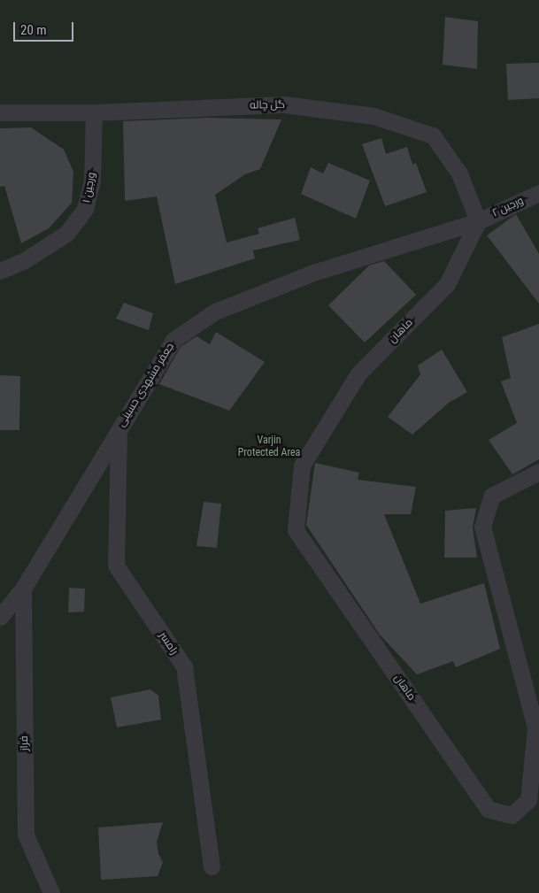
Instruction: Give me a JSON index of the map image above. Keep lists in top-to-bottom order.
{
  "streets": {
    "street": [
      "گل چاله",
      "ورجین ۱",
      "ورجین ۲",
      "ماهان",
      "جعفر مشهدی حسینی",
      "رامسر",
      "فراز"
    ]
  },
  "crossings": [
    ["گل چاله", "ورجین ۱"],
    ["گل چاله", "ورجین ۲"],
    ["گل چاله", "ماهان"],
    ["گل چاله", "جعفر مشهدی حسینی"],
    ["ورجین ۲", "ماهان"],
    ["ورجین ۲", "جعفر مشهدی حسینی"],
    ["ماهان", "جعفر مشهدی حسینی"],
    ["جعفر مشهدی حسینی", "رامسر"],
    ["جعفر مشهدی حسینی", "فراز"]
  ],
  "parks": ["Varjin Protected Area"],
  "scale_bar": "20 m"
}
